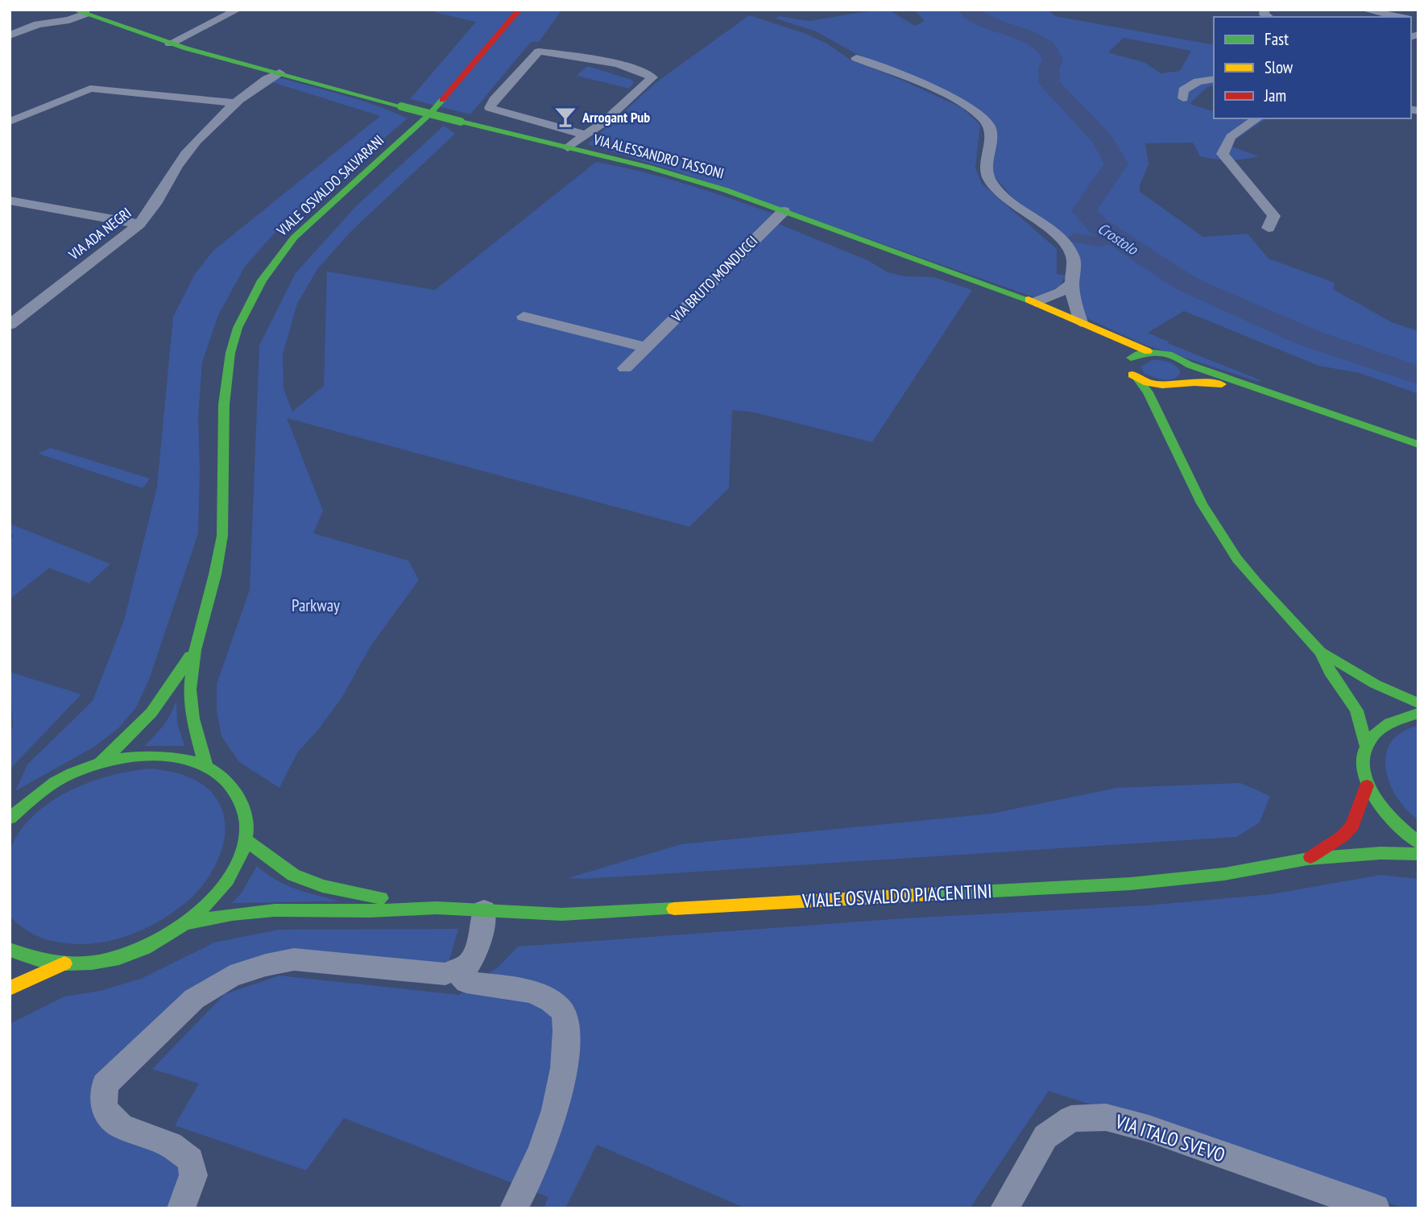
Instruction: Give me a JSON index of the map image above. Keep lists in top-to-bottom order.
{
  "streets": {
    "main road": ["VIA ALESSANDRO TASSONI", "VIALE OSVALDO SALVARANI", "VIALE OSVALDO PIACENTINI"],
    "street": ["VIA ADA NEGRI", "VIA BRUTO MONDUCCI", "VIA ITALO SVEVO"]
  },
  "crossings": [
    ["VIA ALESSANDRO TASSONI", "VIA ADA NEGRI"],
    ["VIA ALESSANDRO TASSONI", "VIA BRUTO MONDUCCI"],
    ["VIALE OSVALDO SALVARANI", "VIALE OSVALDO PIACENTINI"]
  ],
  "water": ["Crostolo"],
  "parks": ["Parkway"],
  "places": {
    "bar": ["Arrogant Pub"]
  },
  "legend": ["Fast", "Slow", "Jam"]
}
